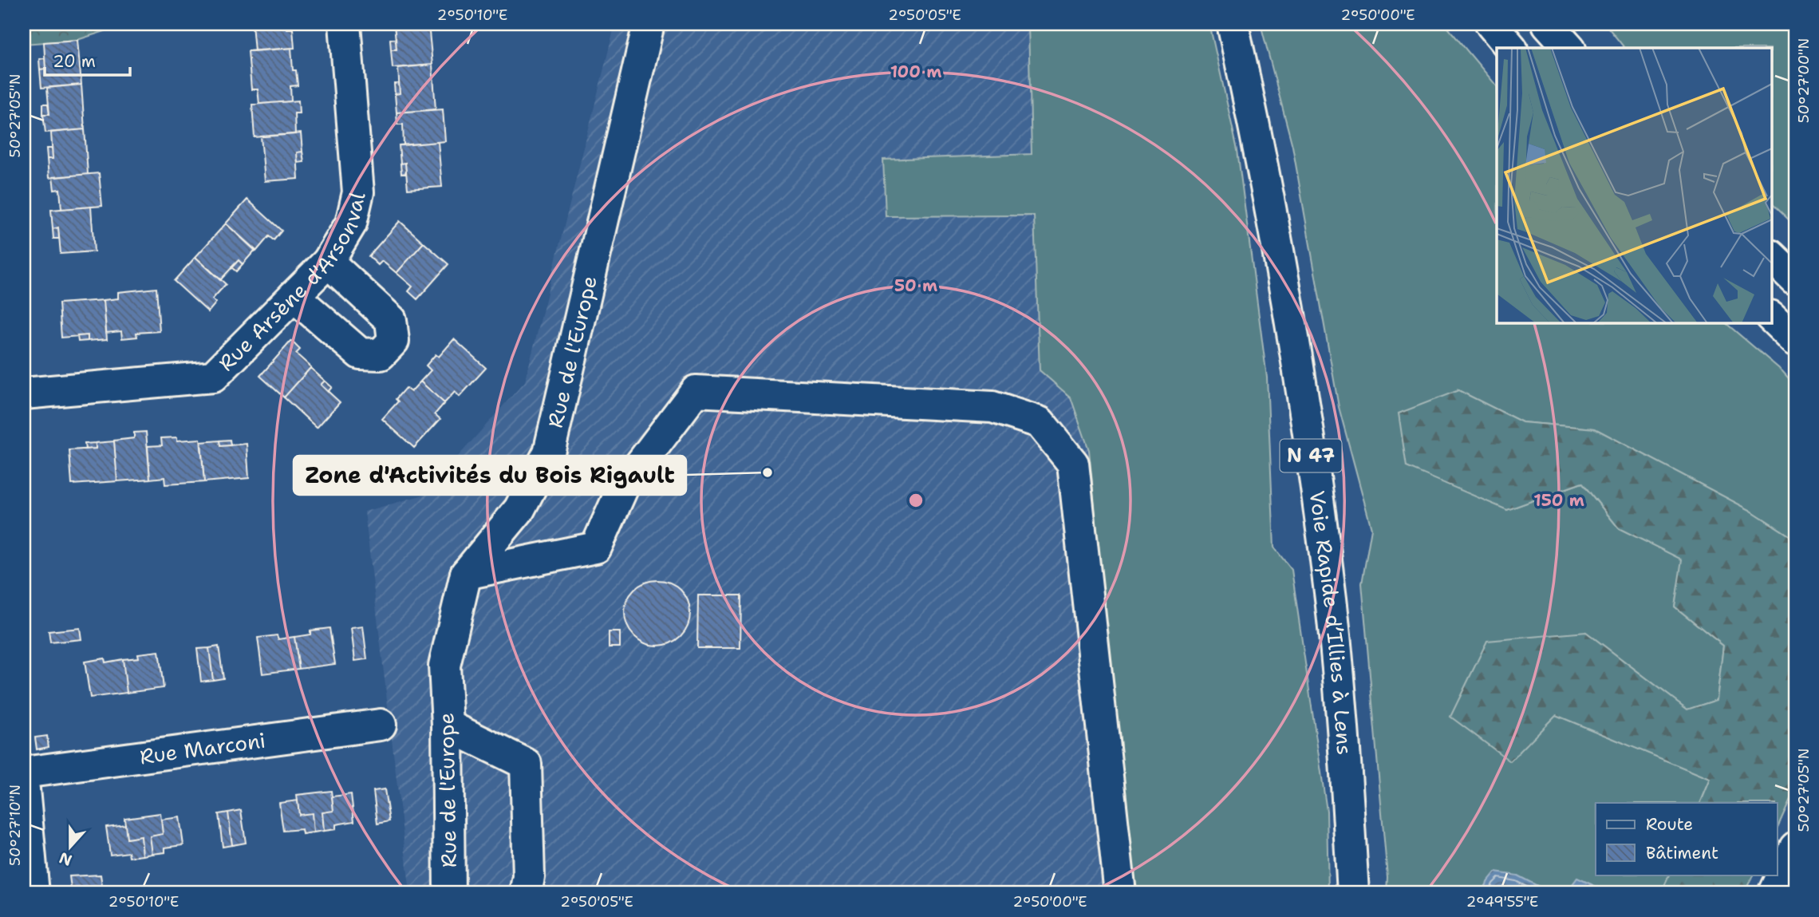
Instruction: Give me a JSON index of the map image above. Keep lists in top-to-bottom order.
{
  "streets": {
    "main road": [
      "Rue Arsène d'Arsonval",
      "Rue de l'Europe",
      "N 47",
      "Voie Rapide d’Illies à Lens",
      "Rue Marconi"
    ]
  },
  "places": ["Zone d'Activités du Bois Rigault"],
  "legend": ["Route", "Bâtiment"],
  "scale_bar": "20 m",
  "north": "bottom",
  "coordinates": [
    "2°50'10\"E",
    "2°50'05\"E",
    "2°50'00\"E",
    "50°27'00\"N",
    "50°27'05\"N",
    "50°27'10\"N",
    "2°49'55\"E"
  ],
  "rings": ["100 m", "50 m", "150 m"]
}
